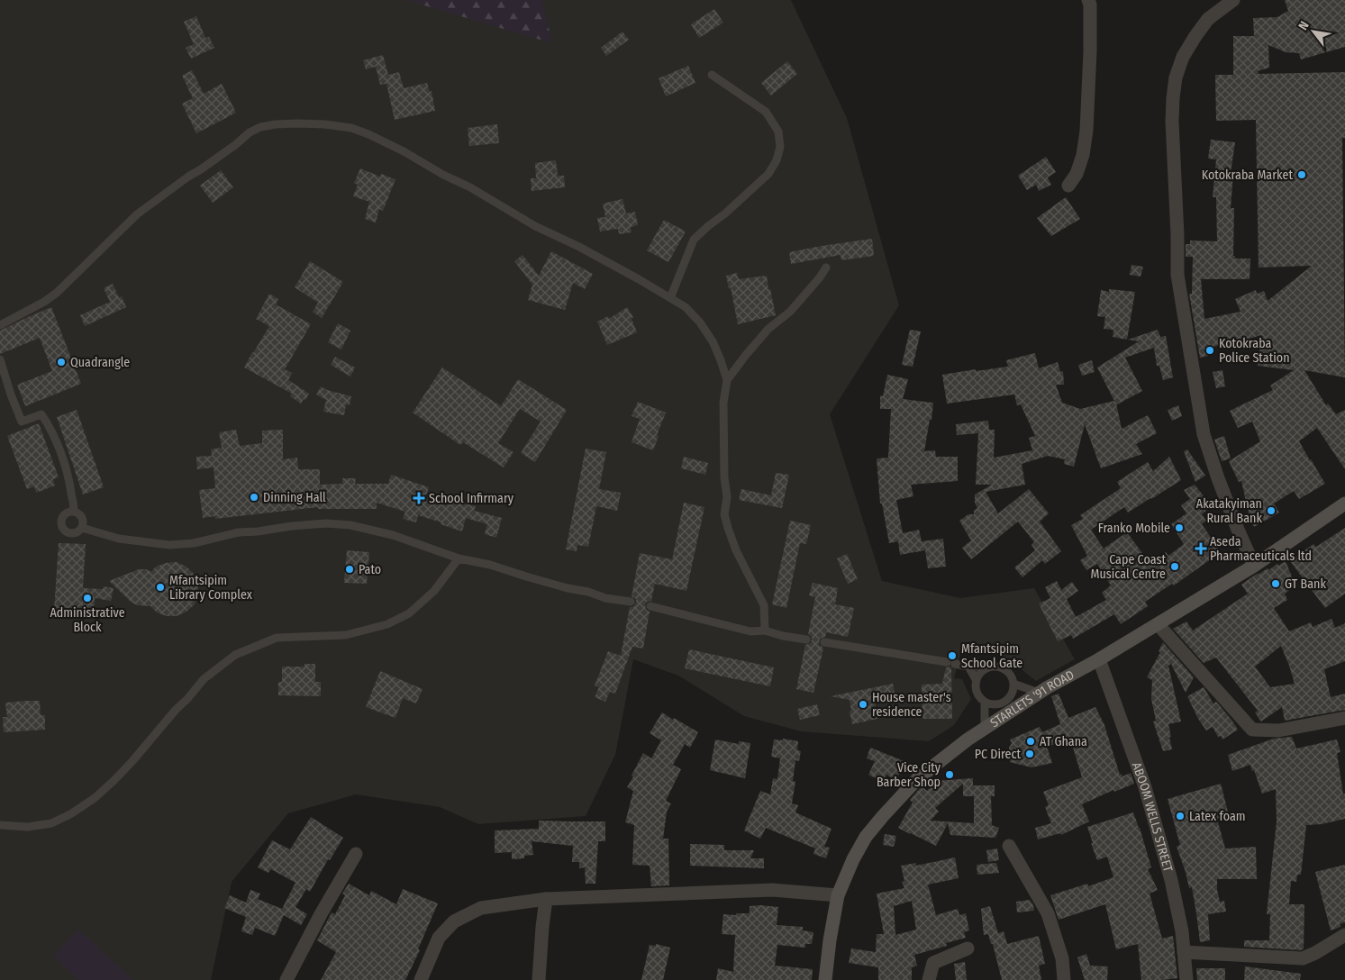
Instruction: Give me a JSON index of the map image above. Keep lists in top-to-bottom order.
{
  "streets": {
    "street": ["STARLETS '91 ROAD", "ABOOM WELLS STREET"]
  },
  "crossings": [
    ["STARLETS '91 ROAD", "ABOOM WELLS STREET"]
  ],
  "places": {
    "other": [
      "Kotokraba Market",
      "Kotokraba Police Station",
      "Quadrangle",
      "Dinning Hall",
      "Akatakyiman Rural Bank",
      "Franko Mobile",
      "Cape Coast Musical Centre",
      "Pato",
      "GT Bank",
      "Mfantsipim Library Complex",
      "Administrative Block",
      "Mfantsipim School Gate",
      "House master's residence",
      "AT Ghana",
      "PC Direct",
      "Vice City Barber Shop",
      "Latex foam"
    ],
    "health": ["School Infirmary", "Aseda Pharmaceuticals ltd"]
  },
  "north": "top left"
}
